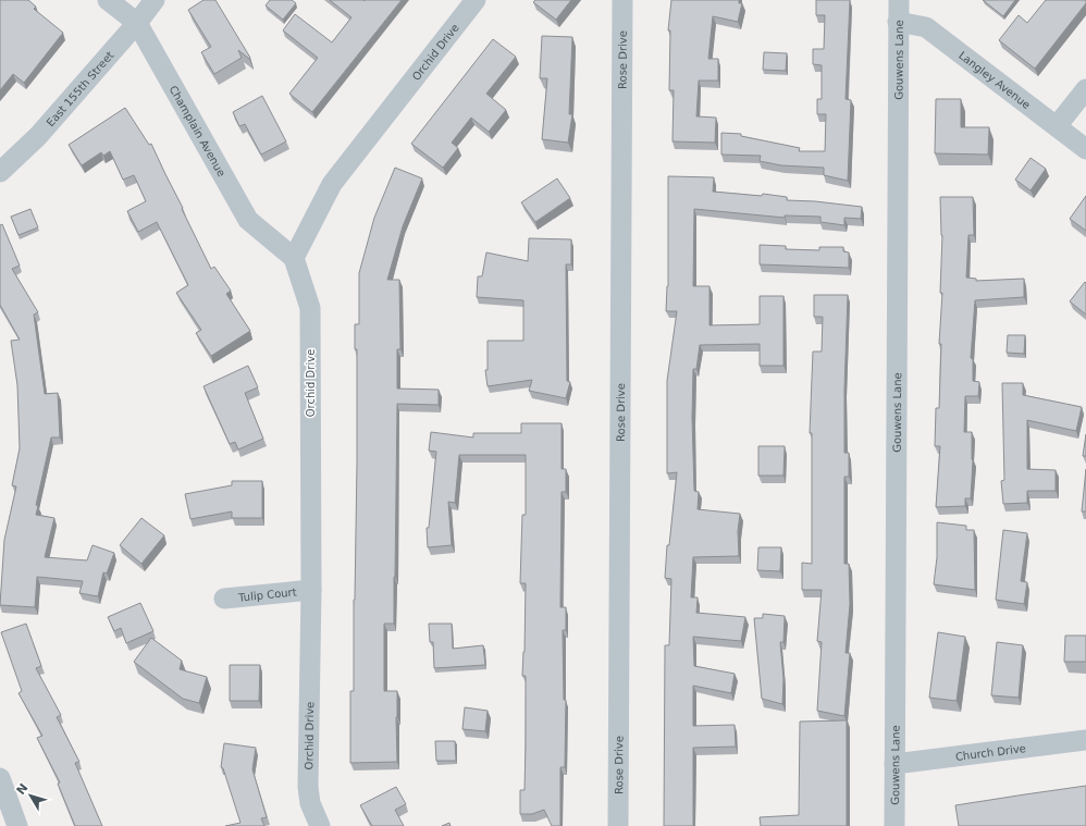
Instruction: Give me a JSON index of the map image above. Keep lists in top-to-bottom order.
{
  "streets": {
    "street": [
      "Orchid Drive",
      "Gouwens Lane",
      "Rose Drive",
      "Langley Avenue",
      "East 155th Street",
      "Champlain Avenue",
      "Tulip Court",
      "Church Drive"
    ]
  },
  "crossings": [
    ["Orchid Drive", "Champlain Avenue"],
    ["Orchid Drive", "Tulip Court"],
    ["Gouwens Lane", "Langley Avenue"],
    ["Gouwens Lane", "Church Drive"],
    ["East 155th Street", "Champlain Avenue"]
  ],
  "north": "top left"
}
